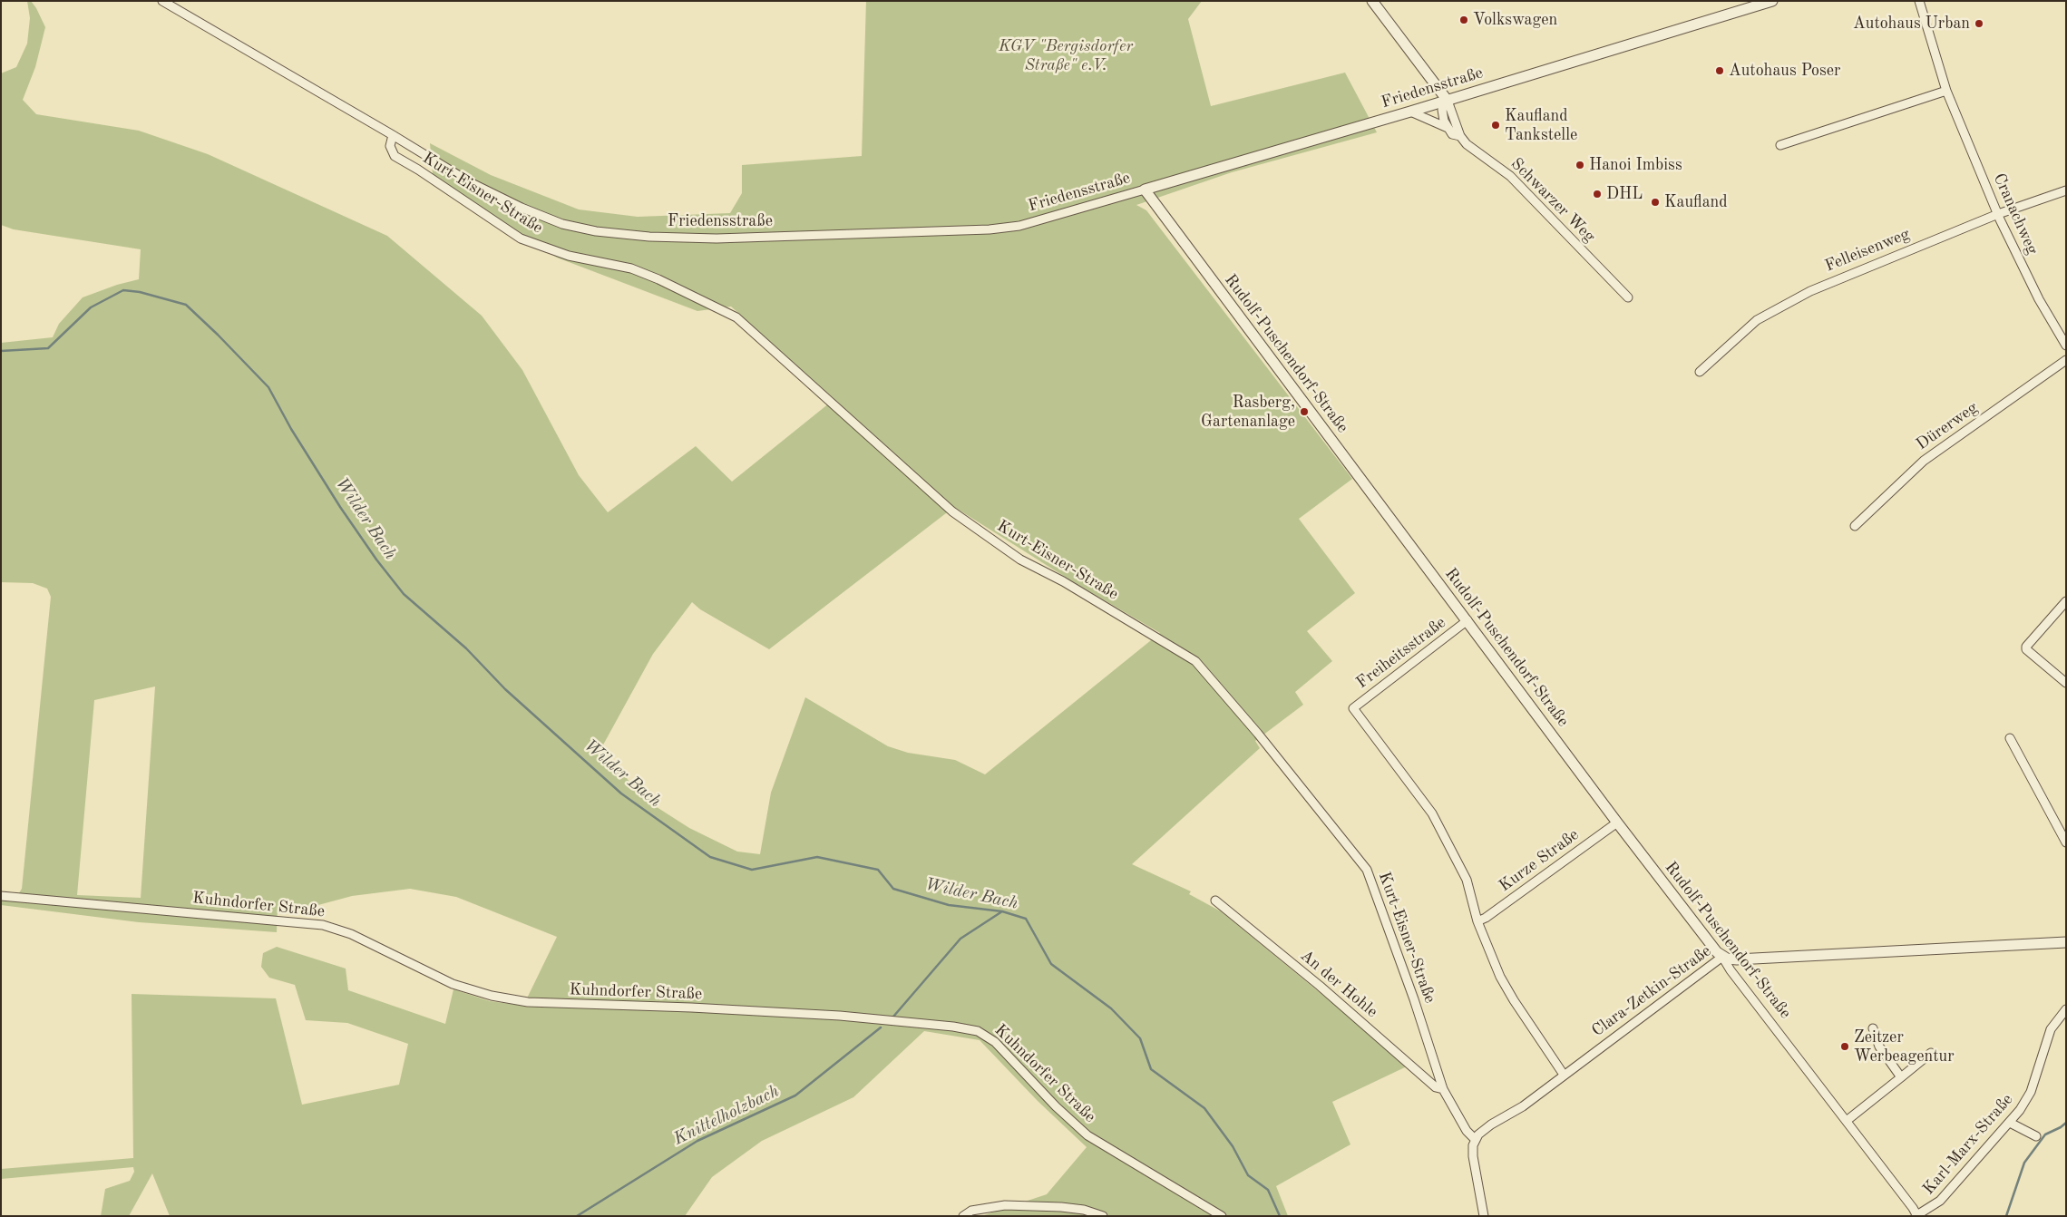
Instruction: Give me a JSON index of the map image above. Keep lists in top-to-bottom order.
{
  "streets": {
    "street": [
      "Friedensstraße",
      "Kurt-Eisner-Straße",
      "Schwarzer Weg",
      "Cranachweg",
      "Felleisenweg",
      "Rudolf-Puschendorf-Straße",
      "Dürerweg",
      "Freiheitsstraße",
      "Kurze Straße",
      "Kuhndorfer Straße",
      "An der Hohle",
      "Clara-Zetkin-Straße",
      "Karl-Marx-Straße"
    ]
  },
  "crossings": [
    ["Friedensstraße", "Kurt-Eisner-Straße"],
    ["Friedensstraße", "Schwarzer Weg"],
    ["Friedensstraße", "Rudolf-Puschendorf-Straße"],
    ["Kurt-Eisner-Straße", "An der Hohle"],
    ["Kurt-Eisner-Straße", "Clara-Zetkin-Straße"],
    ["Cranachweg", "Felleisenweg"],
    ["Rudolf-Puschendorf-Straße", "Freiheitsstraße"],
    ["Rudolf-Puschendorf-Straße", "Kurze Straße"],
    ["Rudolf-Puschendorf-Straße", "Clara-Zetkin-Straße"],
    ["Rudolf-Puschendorf-Straße", "Karl-Marx-Straße"],
    ["Freiheitsstraße", "Kurze Straße"]
  ],
  "water": ["Wilder Bach", "Knittelholzbach"],
  "parks": ["KGV \"Bergisdorfer Straße\" e.V."],
  "places": [
    "Volkswagen",
    "Autohaus Urban",
    "Autohaus Poser",
    "Kaufland Tankstelle",
    "Hanoi Imbiss",
    "DHL",
    "Kaufland",
    "Rasberg, Gartenanlage",
    "Zeitzer Werbeagentur"
  ]
}
